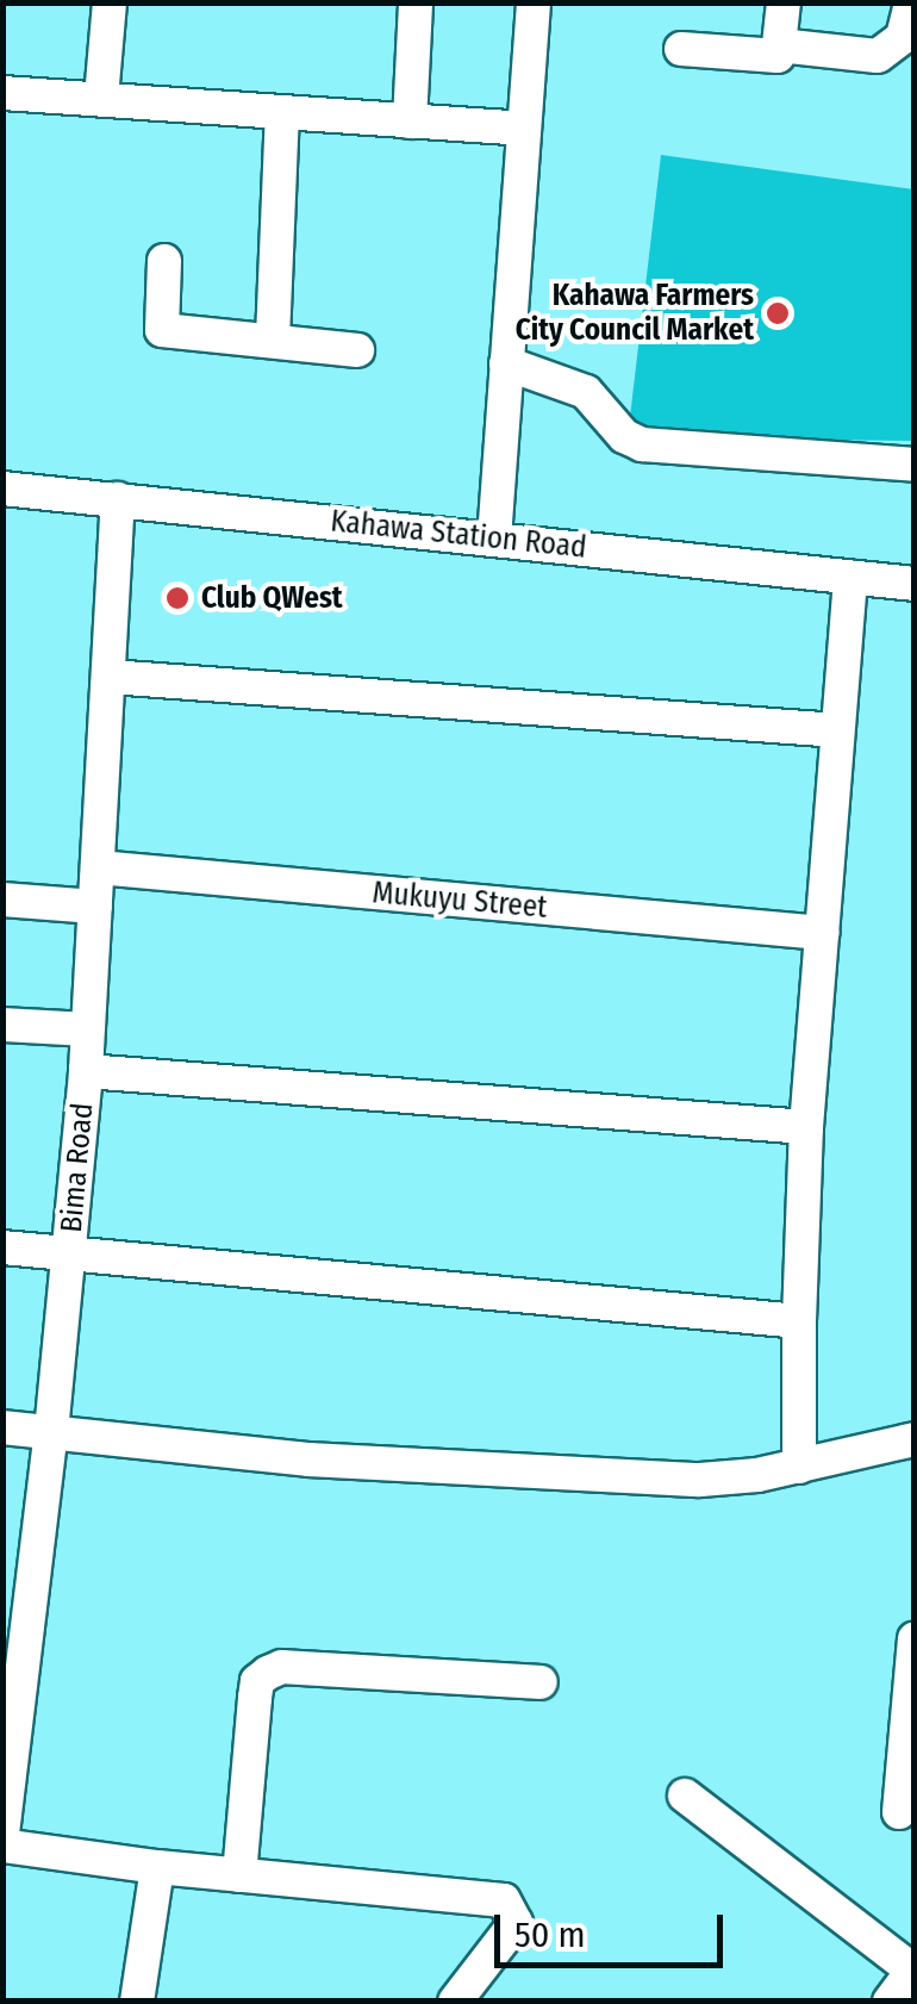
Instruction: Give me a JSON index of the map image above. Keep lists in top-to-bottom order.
{
  "streets": {
    "street": ["Kahawa Station Road", "Mukuyu Street", "Bima Road"]
  },
  "crossings": [
    ["Kahawa Station Road", "Bima Road"],
    ["Mukuyu Street", "Bima Road"]
  ],
  "places": ["Kahawa Farmers City Council Market", "Club QWest"],
  "scale_bar": "50 m"
}
